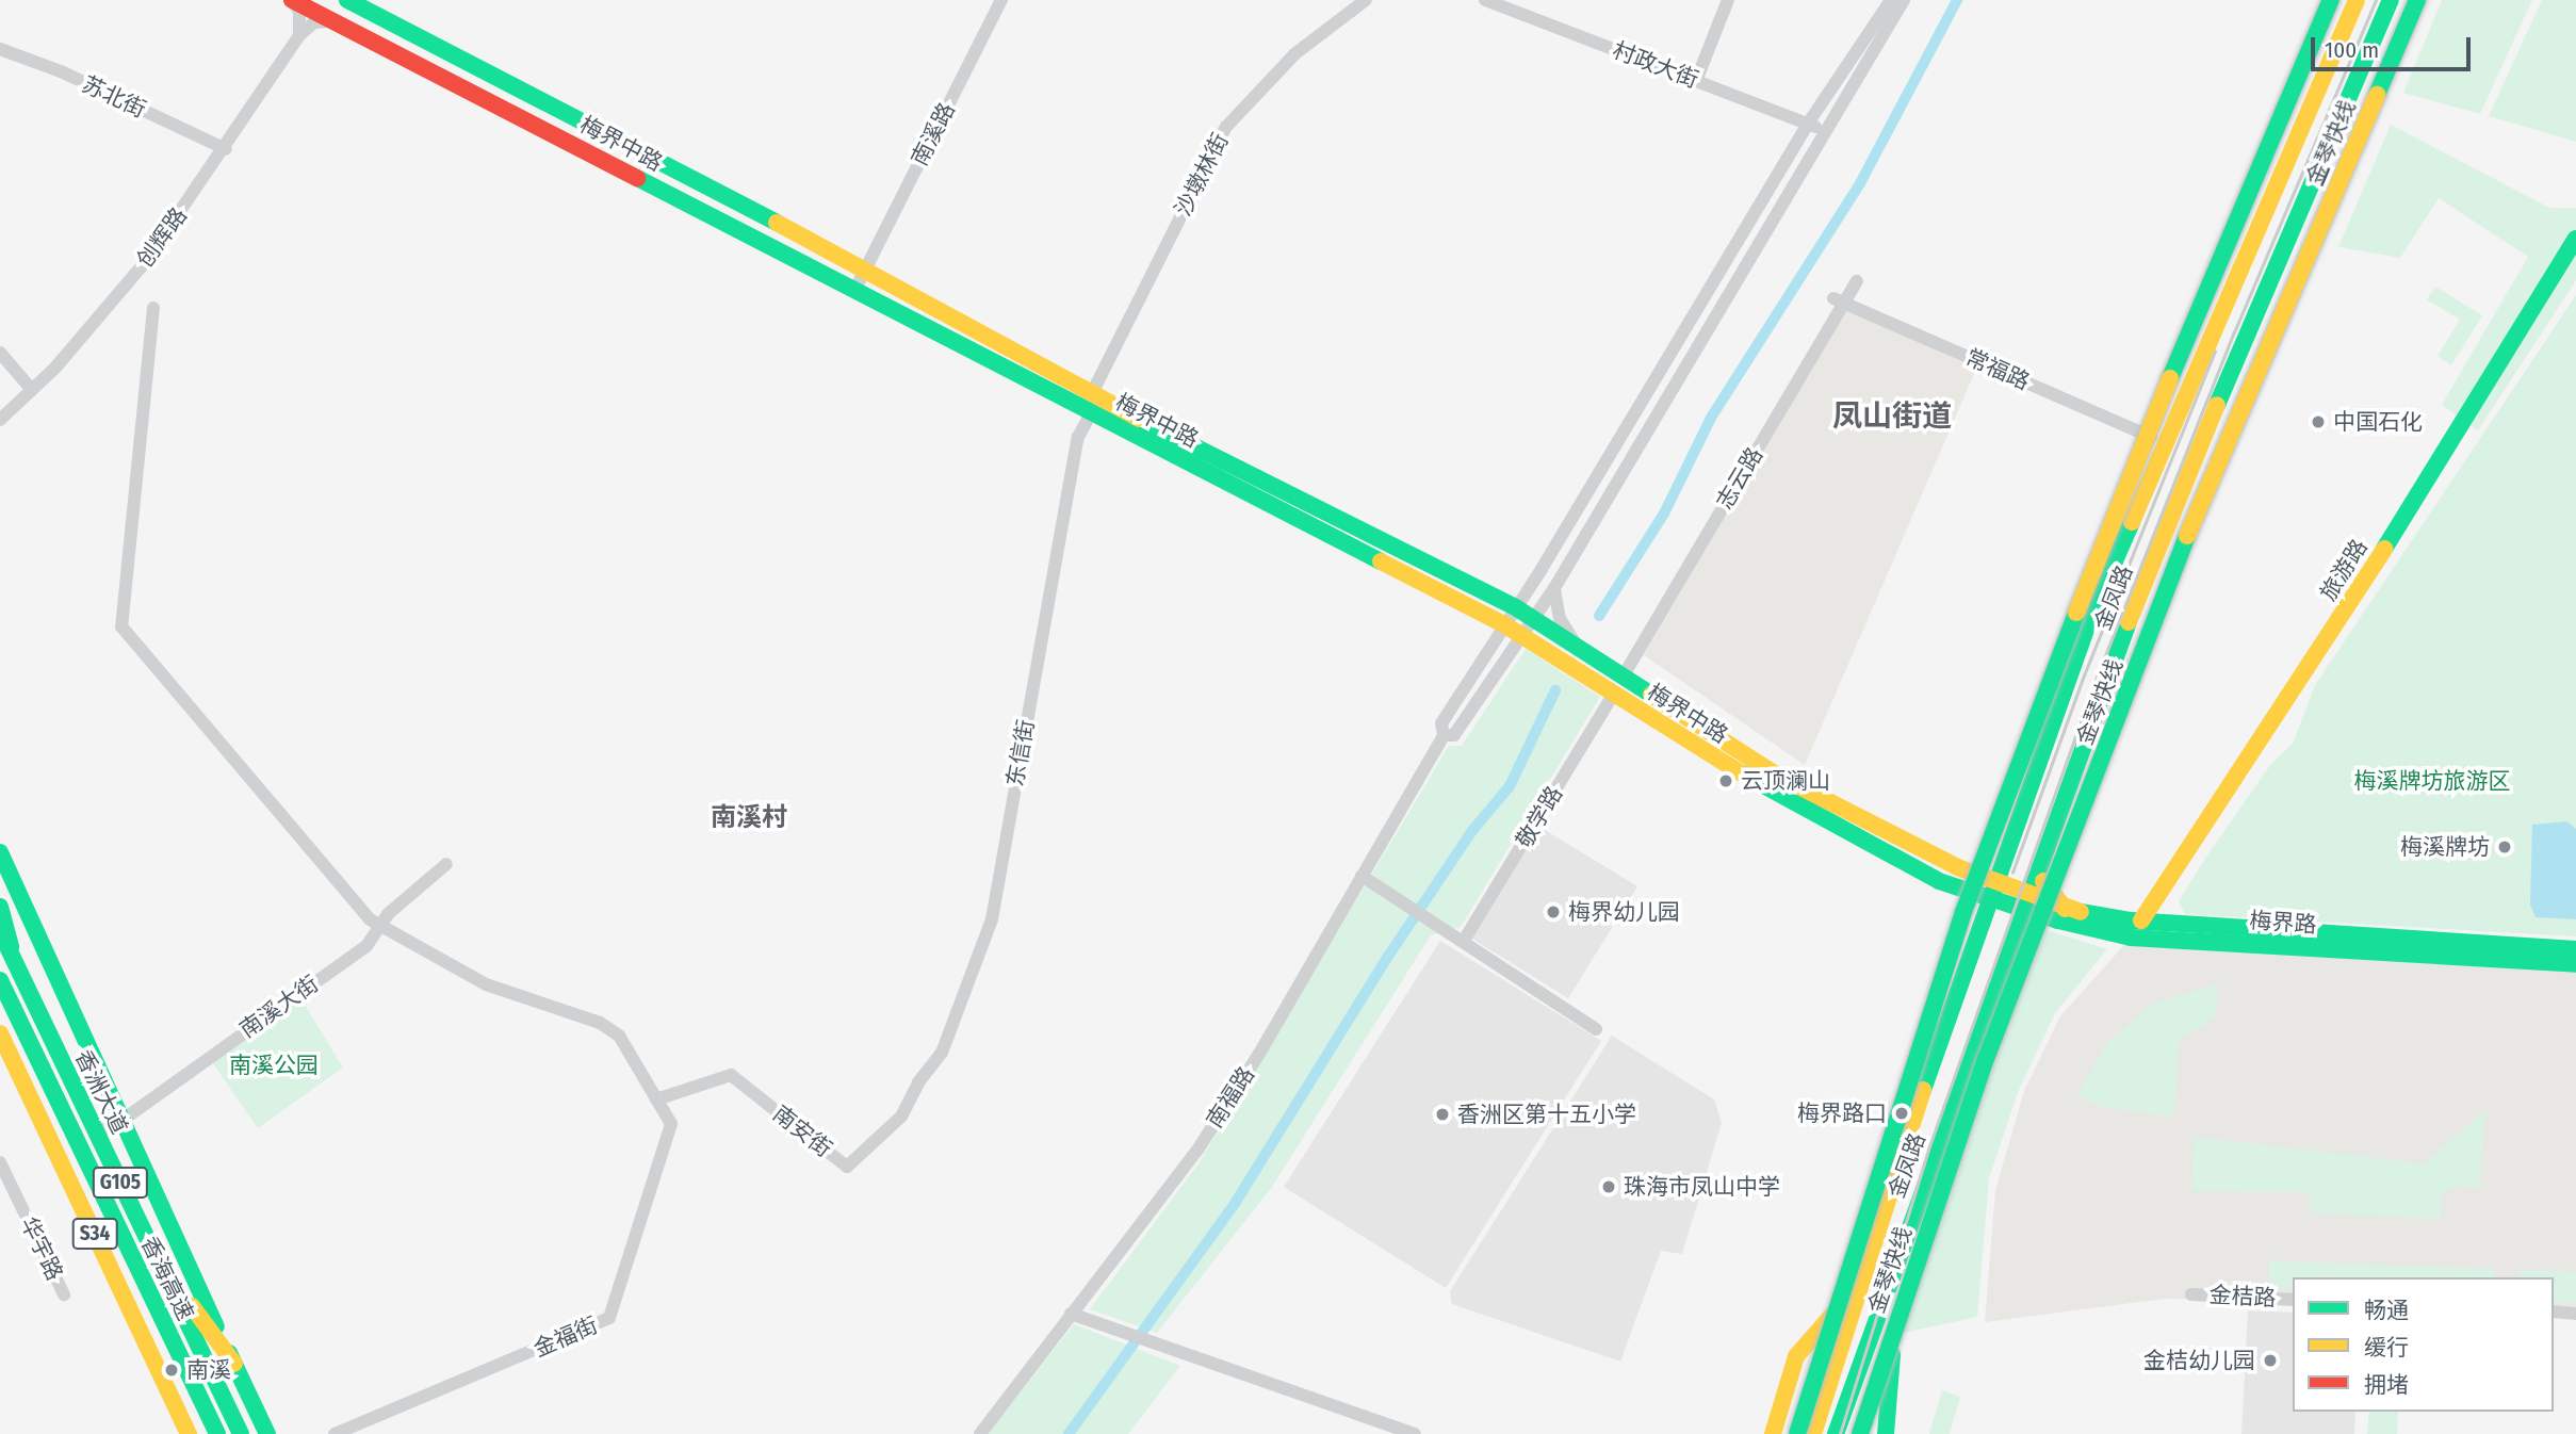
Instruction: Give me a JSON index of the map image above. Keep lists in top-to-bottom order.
{
  "streets": {
    "main road": [
      "金琴快线",
      "梅界中路",
      "旅游路",
      "金凤路",
      "梅界路",
      "香洲大道",
      "G105",
      "S34",
      "香海高速"
    ],
    "street": [
      "村政大街",
      "苏北街",
      "南溪路",
      "沙墩林街",
      "创辉路",
      "常福路",
      "志云路",
      "东信街",
      "敬学路",
      "南溪大街",
      "南福路",
      "南安街",
      "华宇路",
      "金桔路",
      "金福街"
    ]
  },
  "crossings": [
    ["苏北街", "创辉路"],
    ["南溪路", "梅界中路"],
    ["梅界中路", "沙墩林街"],
    ["梅界中路", "志云路"],
    ["梅界中路", "金凤路"],
    ["梅界中路", "东信街"],
    ["梅界中路", "敬学路"],
    ["梅界中路", "梅界路"],
    ["常福路", "志云路"],
    ["常福路", "金凤路"],
    ["金凤路", "梅界路"],
    ["东信街", "南安街"],
    ["南溪大街", "香洲大道"],
    ["南安街", "金福街"]
  ],
  "districts": ["凤山街道", "南溪村"],
  "parks": ["梅溪牌坊旅游区", "南溪公园"],
  "places": [
    "中国石化",
    "云顶澜山",
    "梅溪牌坊",
    "梅界幼儿园",
    "梅界路口",
    "香洲区第十五小学",
    "珠海市凤山中学",
    "金桔幼儿园",
    "南溪"
  ],
  "legend": ["畅通", "缓行", "拥堵"],
  "scale_bar": "100 m"
}
